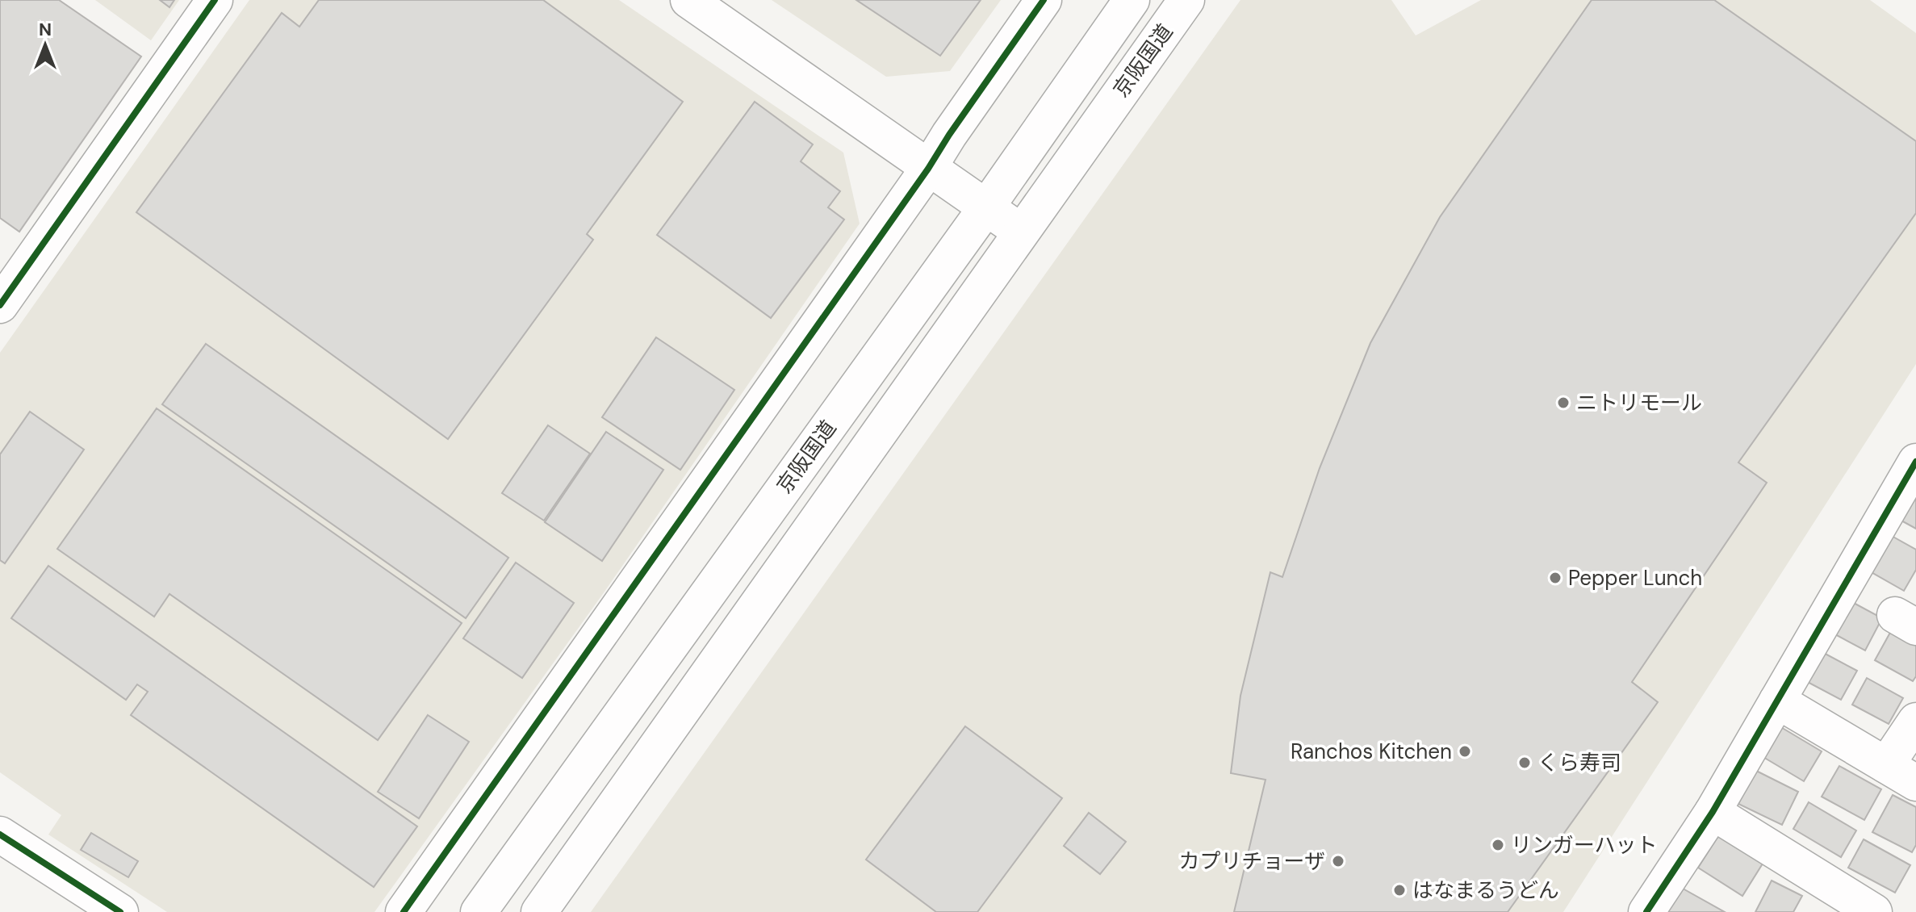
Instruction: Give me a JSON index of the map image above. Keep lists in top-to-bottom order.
{
  "streets": {
    "main road": ["京阪国道"]
  },
  "places": [
    "ニトリモール",
    "Pepper Lunch",
    "Ranchos Kitchen",
    "くら寿司",
    "リンガーハット",
    "カプリチョーザ",
    "はなまるうどん"
  ],
  "north": "top"
}
